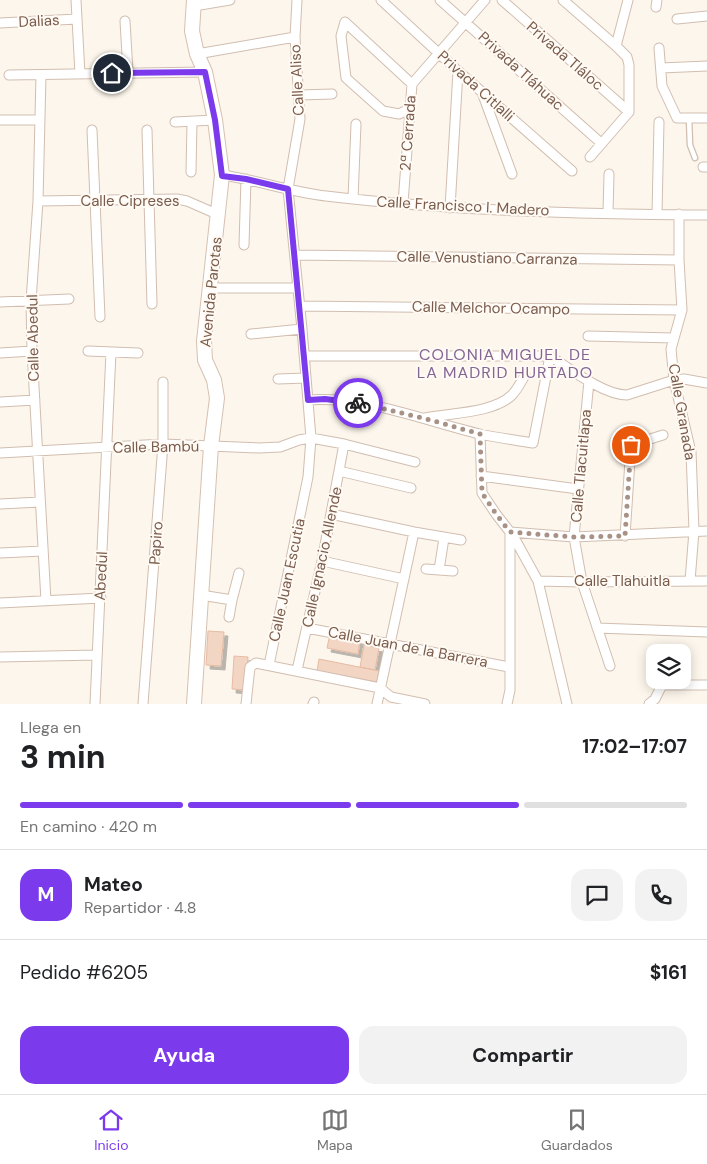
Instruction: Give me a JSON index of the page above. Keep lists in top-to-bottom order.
{
  "streets": {
    "street": [
      "Dalias",
      "Privada Tláloc",
      "Privada Tláhuac",
      "Calle Aliso",
      "Privada Citlalli",
      "2ª Cerrada",
      "Calle Cipreses",
      "Calle Francisco I. Madero",
      "Calle Venustiano Carranza",
      "Avenida Parotas",
      "Calle Melchor Ocampo",
      "Calle Abedul",
      "Calle Granada",
      "Calle Bambú",
      "Calle Tlacuitlapa",
      "Papiro",
      "Calle Ignacio Allende",
      "Abedul",
      "Calle Juan Escutia",
      "Calle Tlahuitla",
      "Calle Juan de la Barrera"
    ]
  },
  "crossings": [
    ["Privada Tláhuac", "2ª Cerrada"],
    ["Calle Aliso", "Calle Francisco I. Madero"],
    ["Calle Aliso", "Calle Venustiano Carranza"],
    ["Calle Aliso", "Calle Melchor Ocampo"],
    ["Calle Aliso", "Calle Juan Escutia"],
    ["Privada Citlalli", "2ª Cerrada"],
    ["2ª Cerrada", "Calle Francisco I. Madero"],
    ["Calle Cipreses", "Avenida Parotas"],
    ["Calle Cipreses", "Calle Abedul"],
    ["Calle Francisco I. Madero", "Avenida Parotas"],
    ["Calle Francisco I. Madero", "Calle Granada"],
    ["Calle Venustiano Carranza", "Calle Granada"],
    ["Avenida Parotas", "Calle Bambú"],
    ["Calle Melchor Ocampo", "Calle Granada"],
    ["Calle Melchor Ocampo", "Calle Juan Escutia"],
    ["Calle Abedul", "Calle Bambú"],
    ["Calle Granada", "Calle Tlahuitla"],
    ["Calle Bambú", "Papiro"],
    ["Calle Bambú", "Abedul"],
    ["Calle Bambú", "Calle Juan Escutia"],
    ["Calle Tlacuitlapa", "Calle Tlahuitla"],
    ["Calle Ignacio Allende", "Calle Juan de la Barrera"]
  ],
  "districts": ["COLONIA MIGUEL DE LA MADRID HURTADO"],
  "page": {
    "heading": ["3 min", "Llega en", "17:02–17:07"],
    "panel": [
      "Mateo",
      "Repartidor · 4.8",
      "Pedido #6205",
      "$161"
    ],
    "bar": "En camino · 420 m",
    "round": "M",
    "buttons": ["Ayuda", "Compartir"],
    "tabs": ["Inicio", "Mapa", "Guardados"]
  }
}
